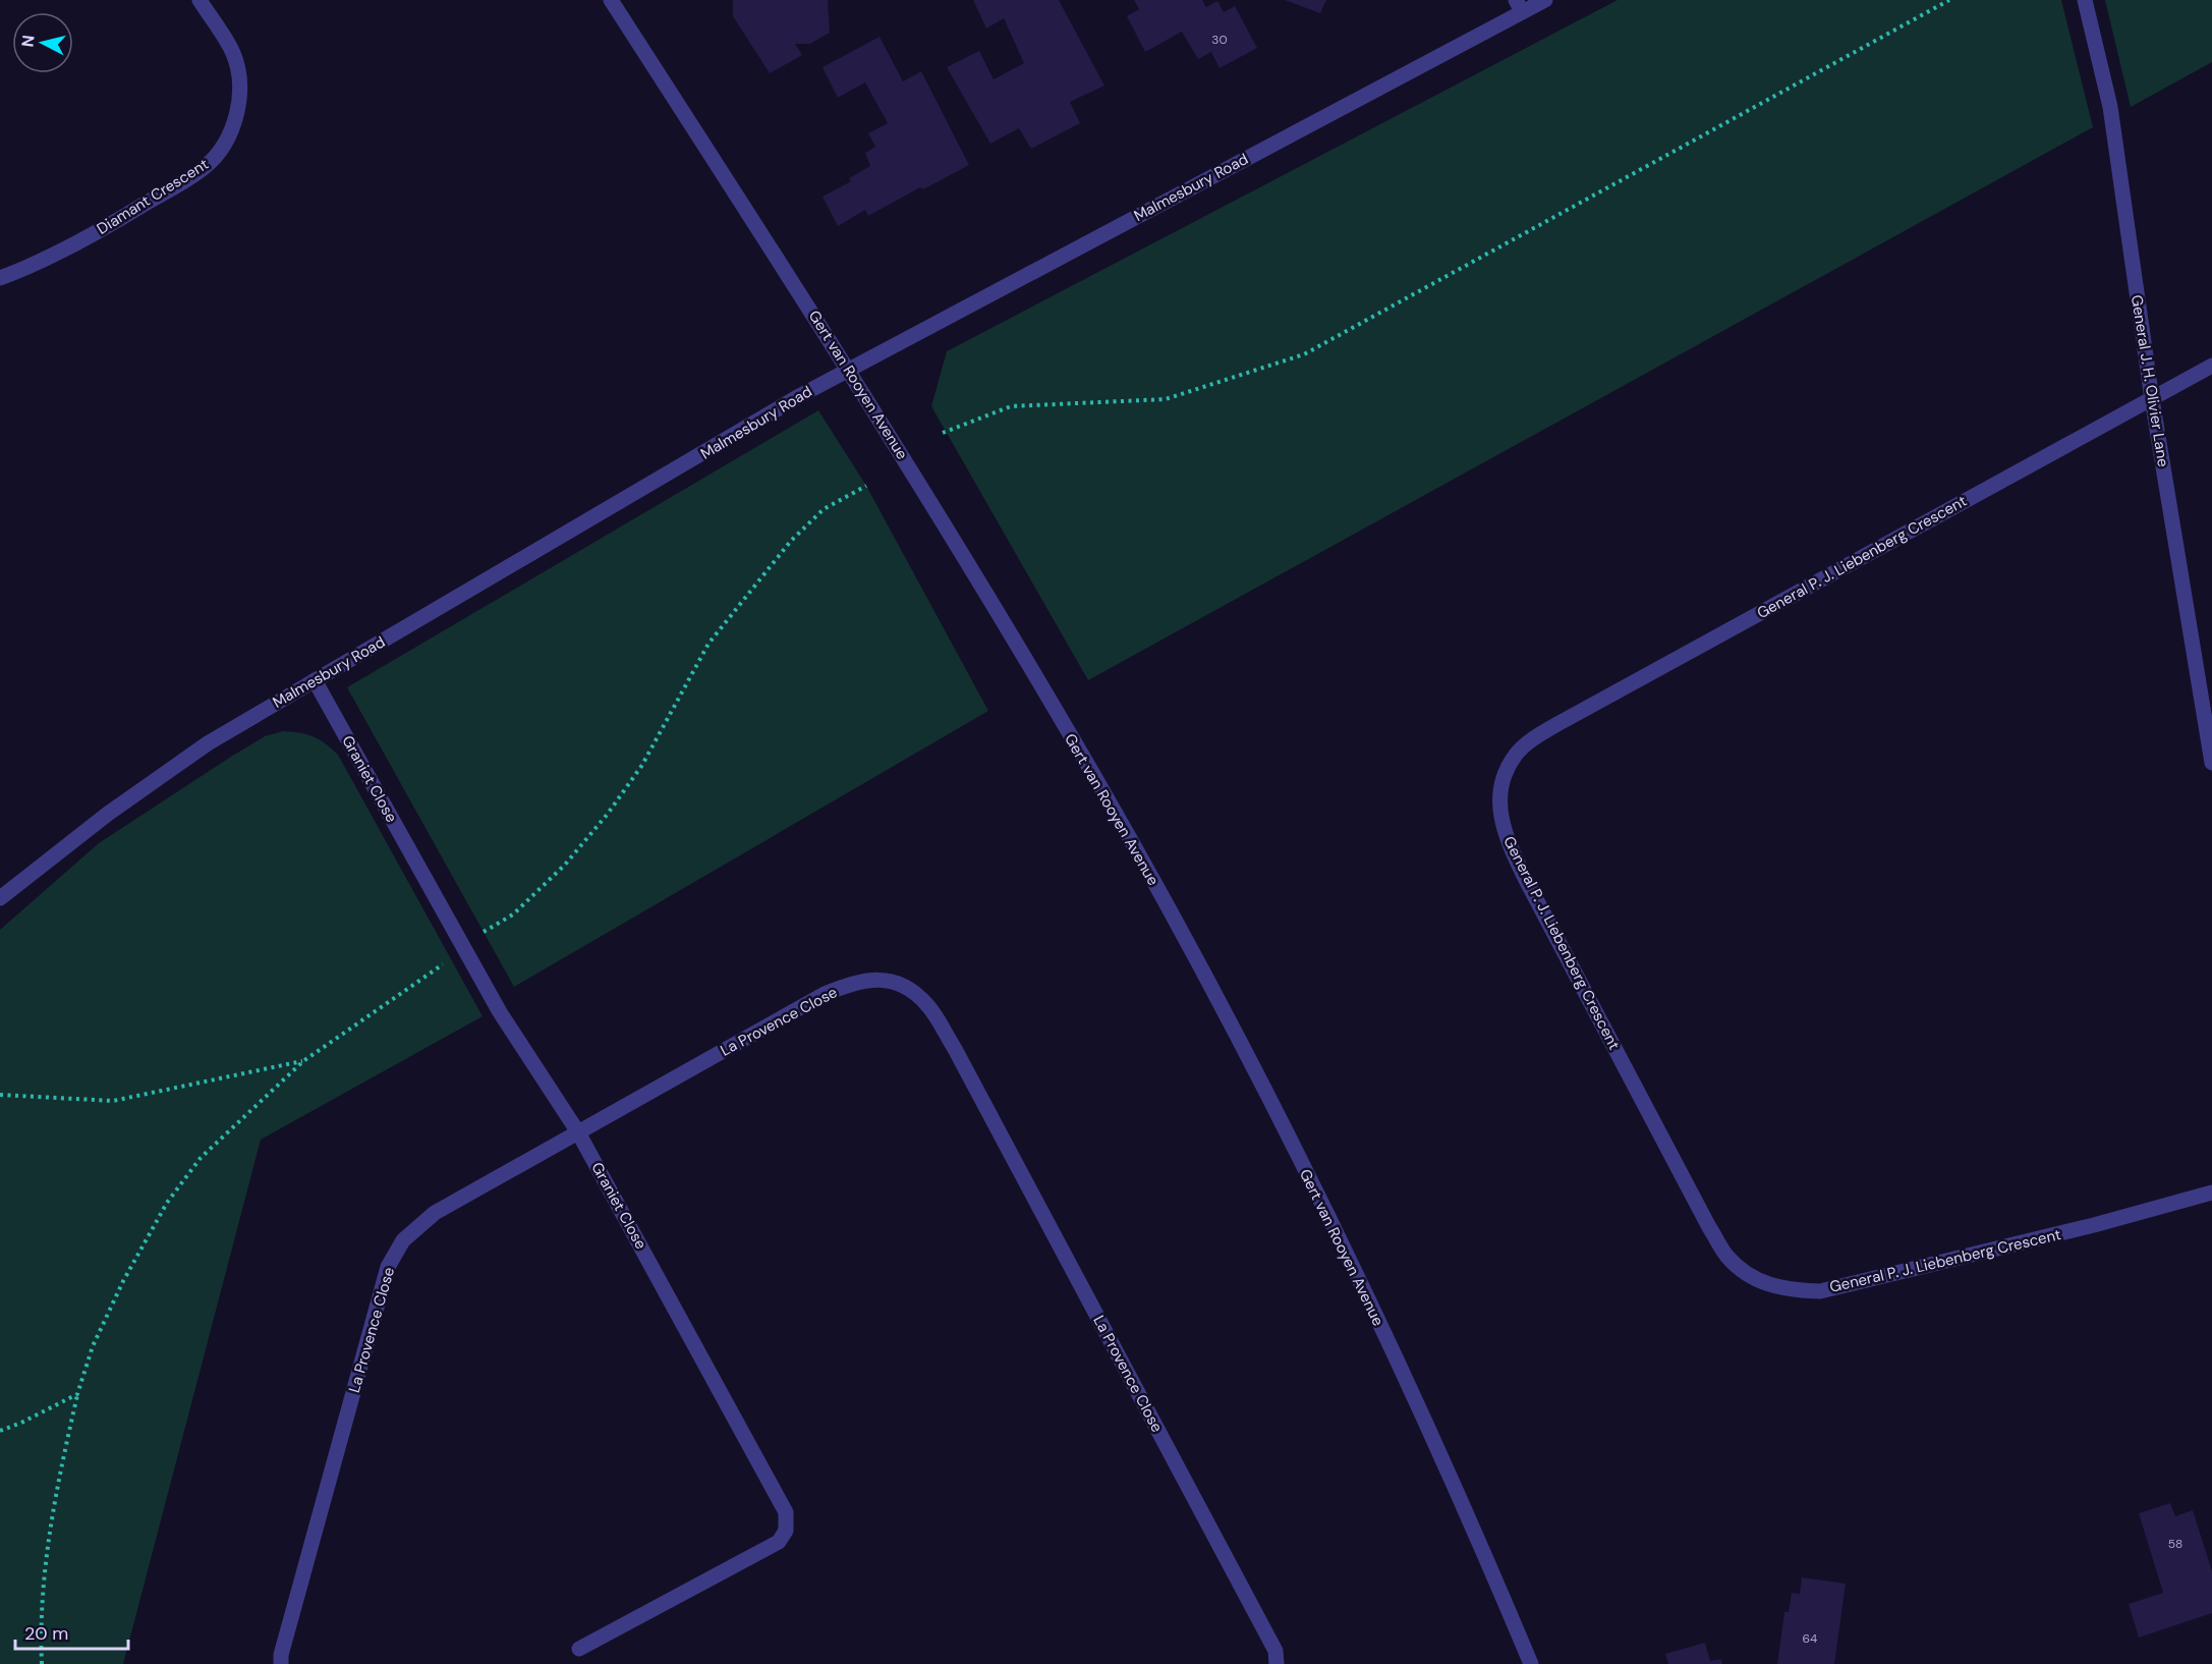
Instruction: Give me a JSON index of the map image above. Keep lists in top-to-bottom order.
{
  "streets": {
    "street": [
      "Malmesbury Road",
      "Diamant Crescent",
      "General J. H. Olivier Lane",
      "Gert van Rooyen Avenue",
      "General P. J. Liebenberg Crescent",
      "Graniet Close",
      "La Provence Close"
    ]
  },
  "crossings": [
    ["Malmesbury Road", "Gert van Rooyen Avenue"],
    ["Malmesbury Road", "Graniet Close"],
    ["General J. H. Olivier Lane", "General P. J. Liebenberg Crescent"],
    ["Graniet Close", "La Provence Close"]
  ],
  "house_numbers": ["30", "58", "64"],
  "scale_bar": "20 m",
  "north": "left"
}
